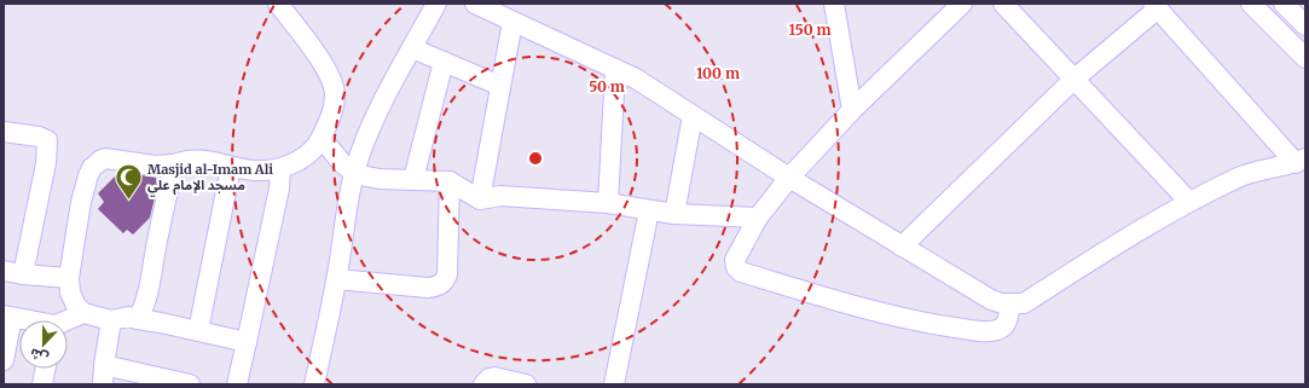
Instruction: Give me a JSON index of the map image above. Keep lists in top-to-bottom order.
{
  "places": {
    "mosque": ["Masjid al-Imam Ali مسجد الإمام علي"]
  },
  "north": "bottom",
  "rings": ["150 m", "100 m", "50 m"]
}
